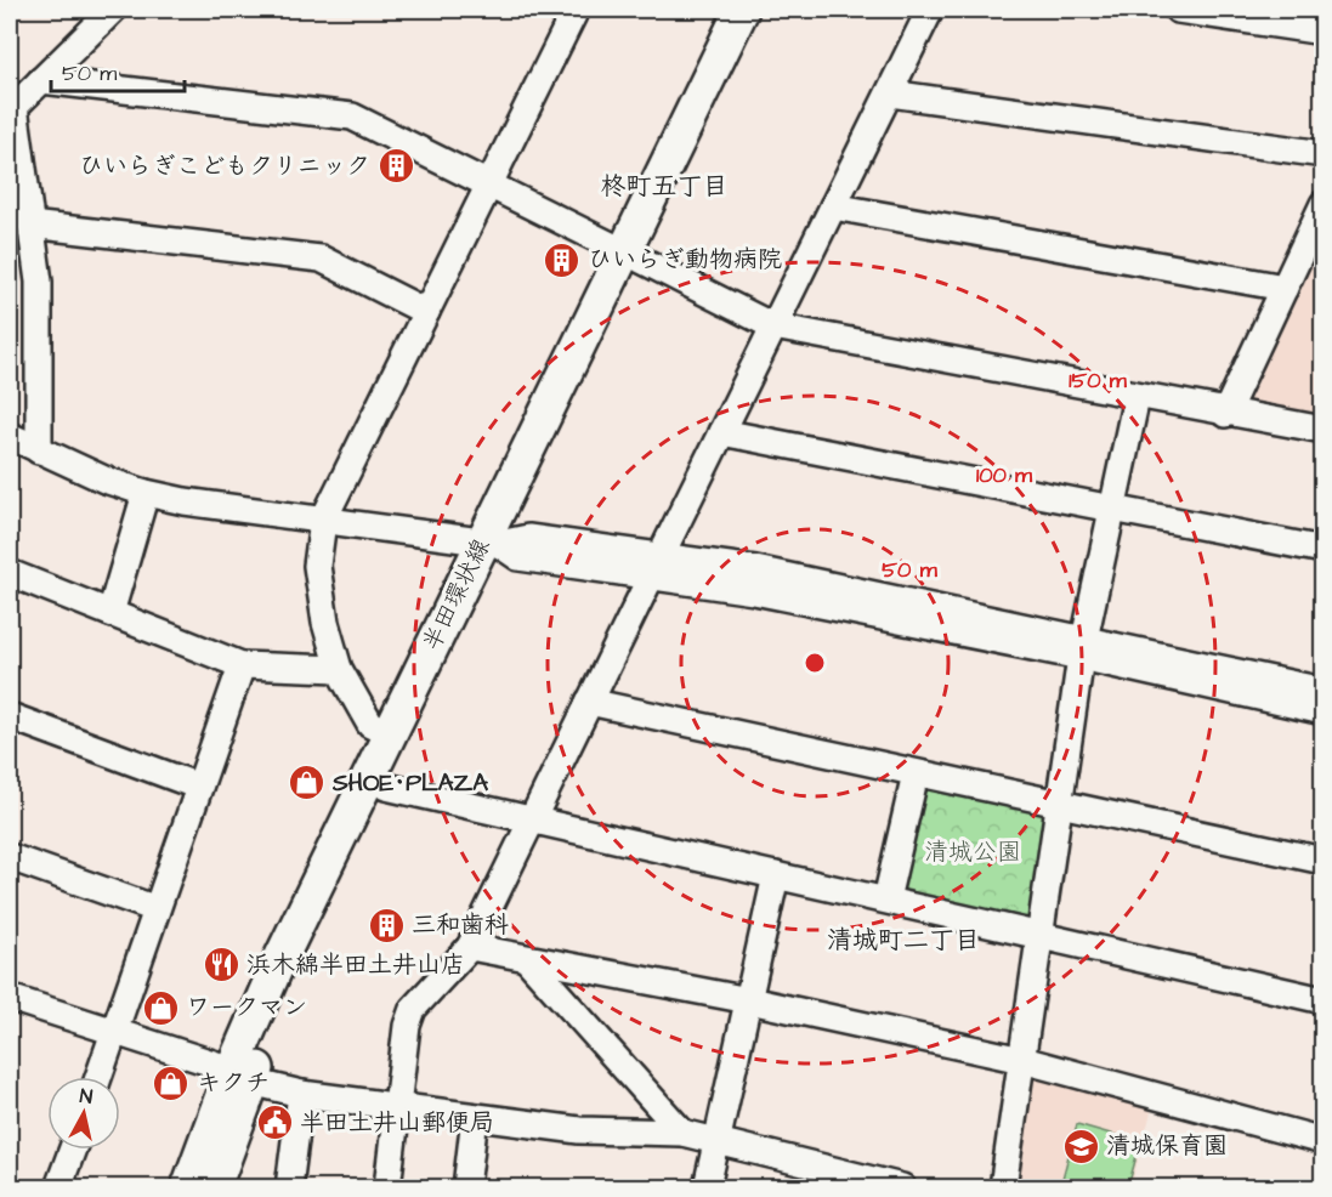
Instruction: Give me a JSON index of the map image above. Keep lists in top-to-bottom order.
{
  "streets": {
    "main road": ["半田環状線"]
  },
  "districts": ["柊町五丁目", "清城町二丁目"],
  "parks": ["清城公園"],
  "places": {
    "building": ["ひいらぎこどもクリニック", "ひいらぎ動物病院", "三和歯科"],
    "shop": ["SHOE･PLAZA", "ワークマン", "キクチ"],
    "restaurant": ["浜木綿半田土井山店"],
    "public building": ["半田土井山郵便局"],
    "school or university": ["清城保育園"]
  },
  "scale_bar": "50 m",
  "north": "top",
  "rings": ["150 m", "100 m", "50 m"]
}
